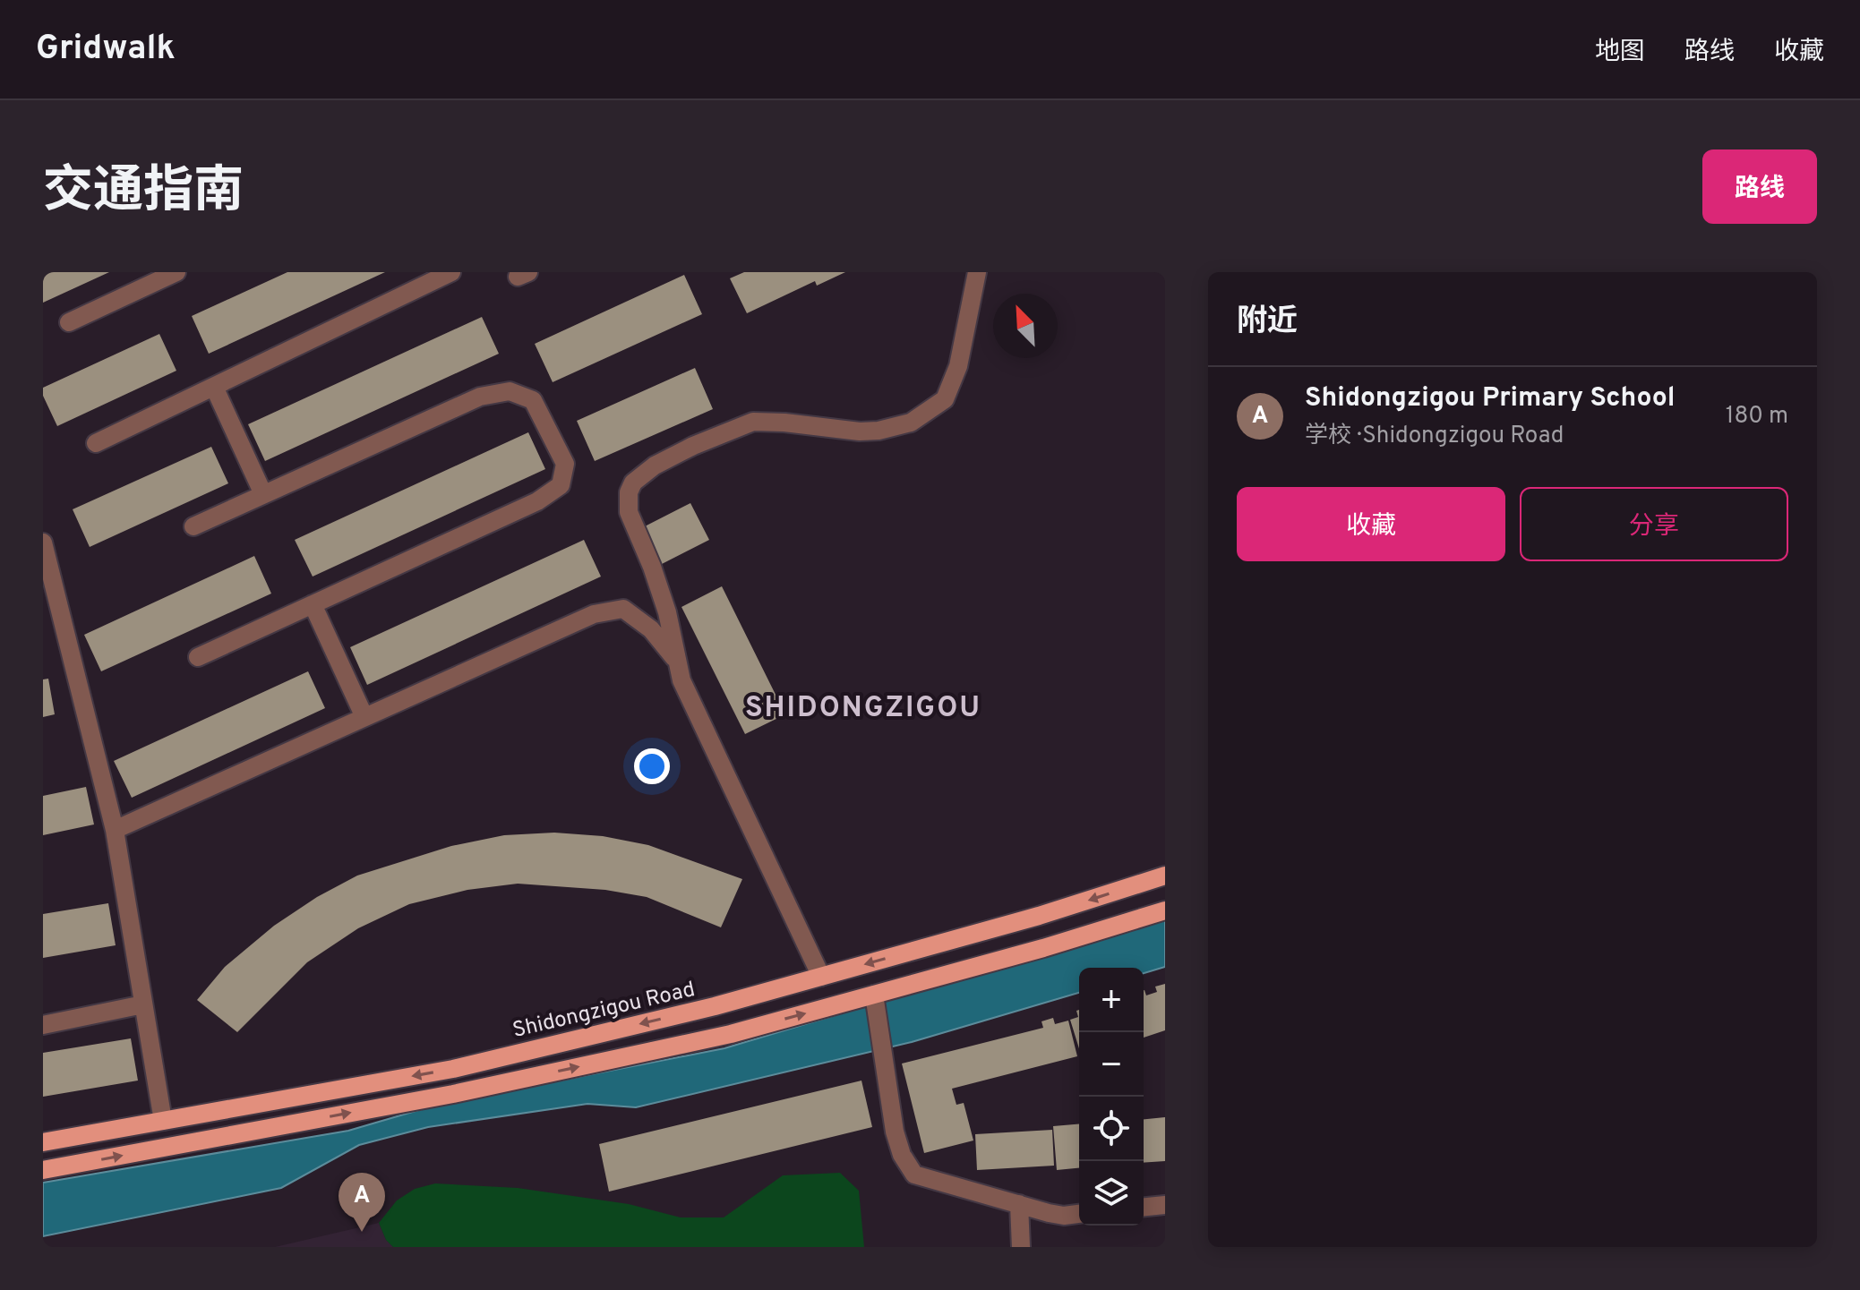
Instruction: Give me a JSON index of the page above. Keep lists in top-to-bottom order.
{
  "streets": {
    "main road": ["Shidongzigou Road"]
  },
  "districts": ["SHIDONGZIGOU"],
  "north": "top left",
  "page": {
    "header": "Gridwalk",
    "nav": ["地图", "路线", "收藏"],
    "title": "交通指南",
    "buttons": [
      "路线",
      ["收藏", "分享"]
    ],
    "heading": "附近",
    "list": [
      {
        "mark": "A",
        "name": "Shidongzigou Primary School",
        "note": "学校 · Shidongzigou Road",
        "value": "180 m"
      }
    ],
    "map_buttons": ["+", "−"],
    "pins": "A"
  }
}
